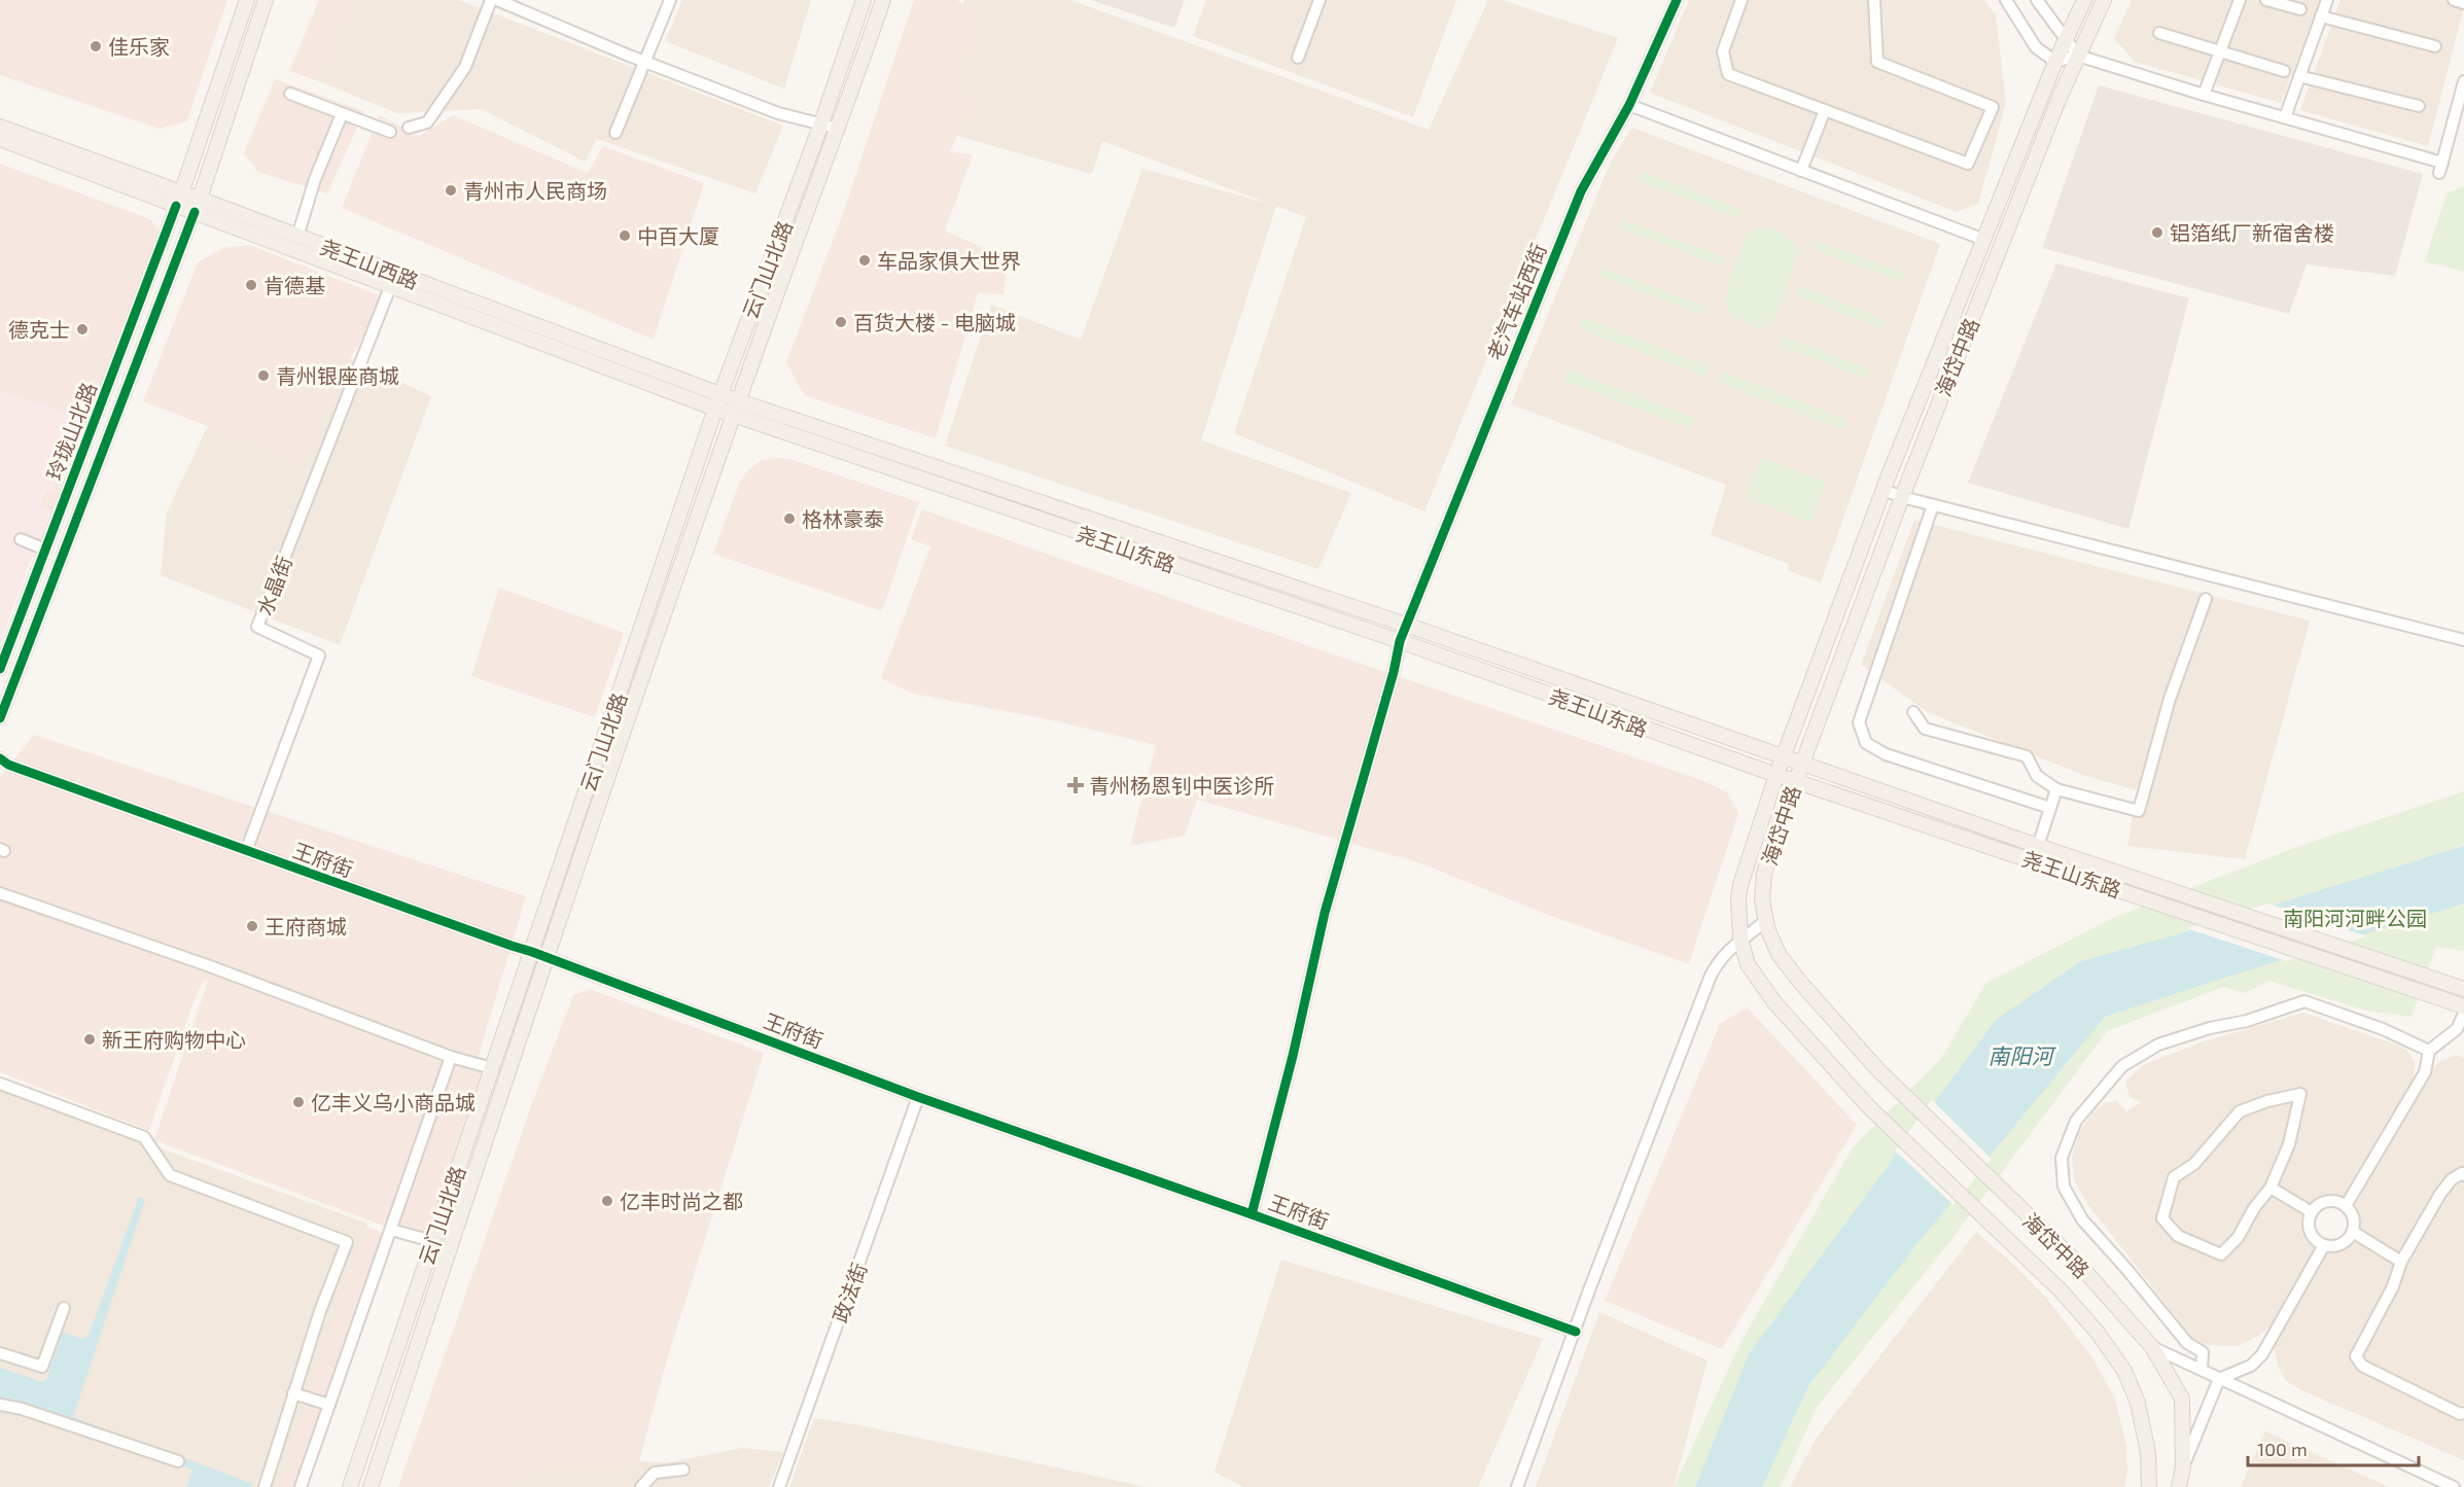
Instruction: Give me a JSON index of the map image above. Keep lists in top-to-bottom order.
{
  "streets": {
    "main road": [
      "尧王山西路",
      "云门山北路",
      "海岱中路",
      "玲珑山北路",
      "尧王山东路"
    ],
    "street": [
      "老汽车站西街",
      "水晶街",
      "王府街",
      "政法街"
    ]
  },
  "crossings": [
    ["尧王山西路", "云门山北路"],
    ["尧王山西路", "玲珑山北路"],
    ["尧王山西路", "尧王山东路"],
    ["尧王山西路", "水晶街"],
    ["云门山北路", "尧王山东路"],
    ["云门山北路", "王府街"],
    ["老汽车站西街", "尧王山东路"],
    ["老汽车站西街", "王府街"],
    ["海岱中路", "尧王山东路"],
    ["水晶街", "王府街"],
    ["王府街", "政法街"]
  ],
  "water": ["南阳河"],
  "parks": ["南阳河河畔公园"],
  "places": {
    "other": [
      "佳乐家",
      "青州市人民商场",
      "铝箔纸厂新宿舍楼",
      "中百大厦",
      "车品家俱大世界",
      "肯德基",
      "百货大楼 - 电脑城",
      "德克士",
      "青州银座商城",
      "格林豪泰",
      "王府商城",
      "新王府购物中心",
      "亿丰义乌小商品城",
      "亿丰时尚之都"
    ],
    "health": ["青州杨恩钊中医诊所"]
  },
  "scale_bar": "100 m"
}
